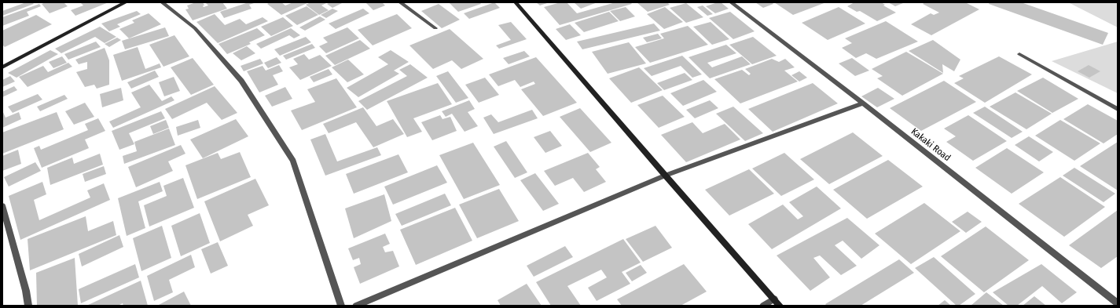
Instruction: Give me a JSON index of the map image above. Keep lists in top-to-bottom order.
{
  "streets": {
    "street": ["Kakaki Road"]
  }
}
